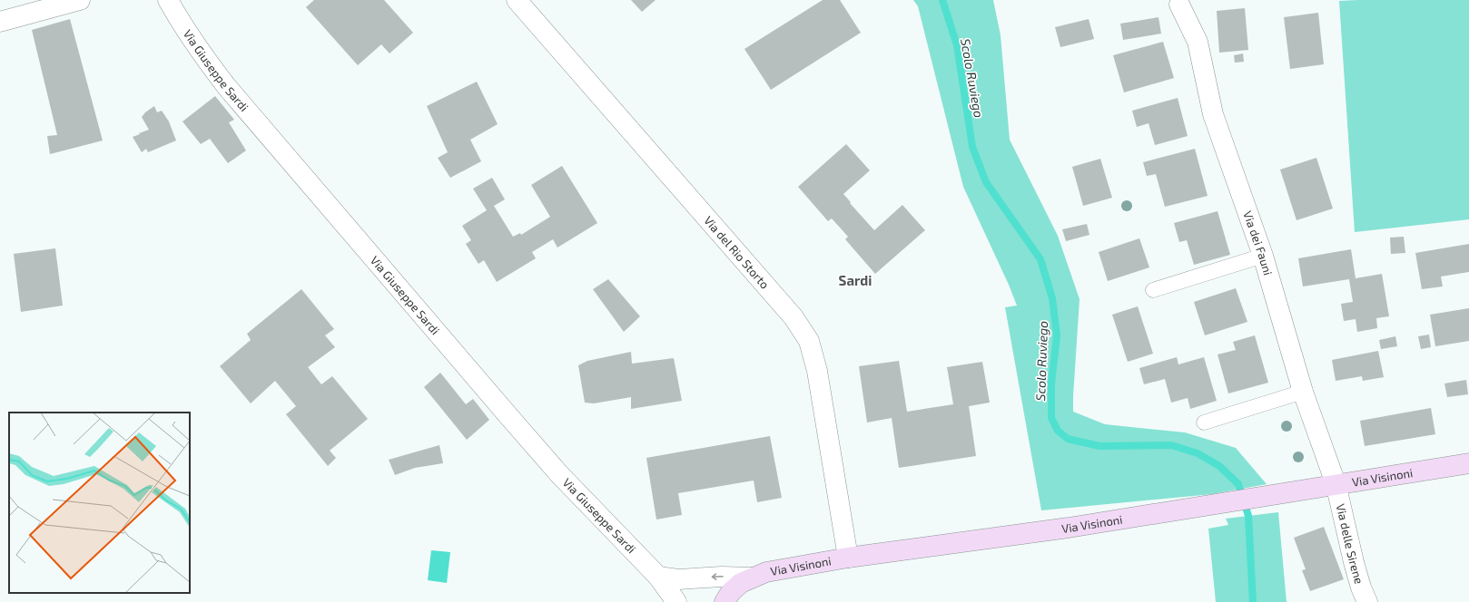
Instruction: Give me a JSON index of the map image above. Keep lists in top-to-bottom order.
{
  "streets": {
    "street": [
      "Via Giuseppe Sardi",
      "Via dei Fauni",
      "Via del Rio Storto",
      "Via Visinoni",
      "Via delle Sirene"
    ]
  },
  "crossings": [
    ["Via dei Fauni", "Via Visinoni"],
    ["Via dei Fauni", "Via delle Sirene"],
    ["Via del Rio Storto", "Via Visinoni"],
    ["Via Visinoni", "Via delle Sirene"]
  ],
  "districts": ["Sardi"],
  "water": ["Scolo Ruviego"]
}
